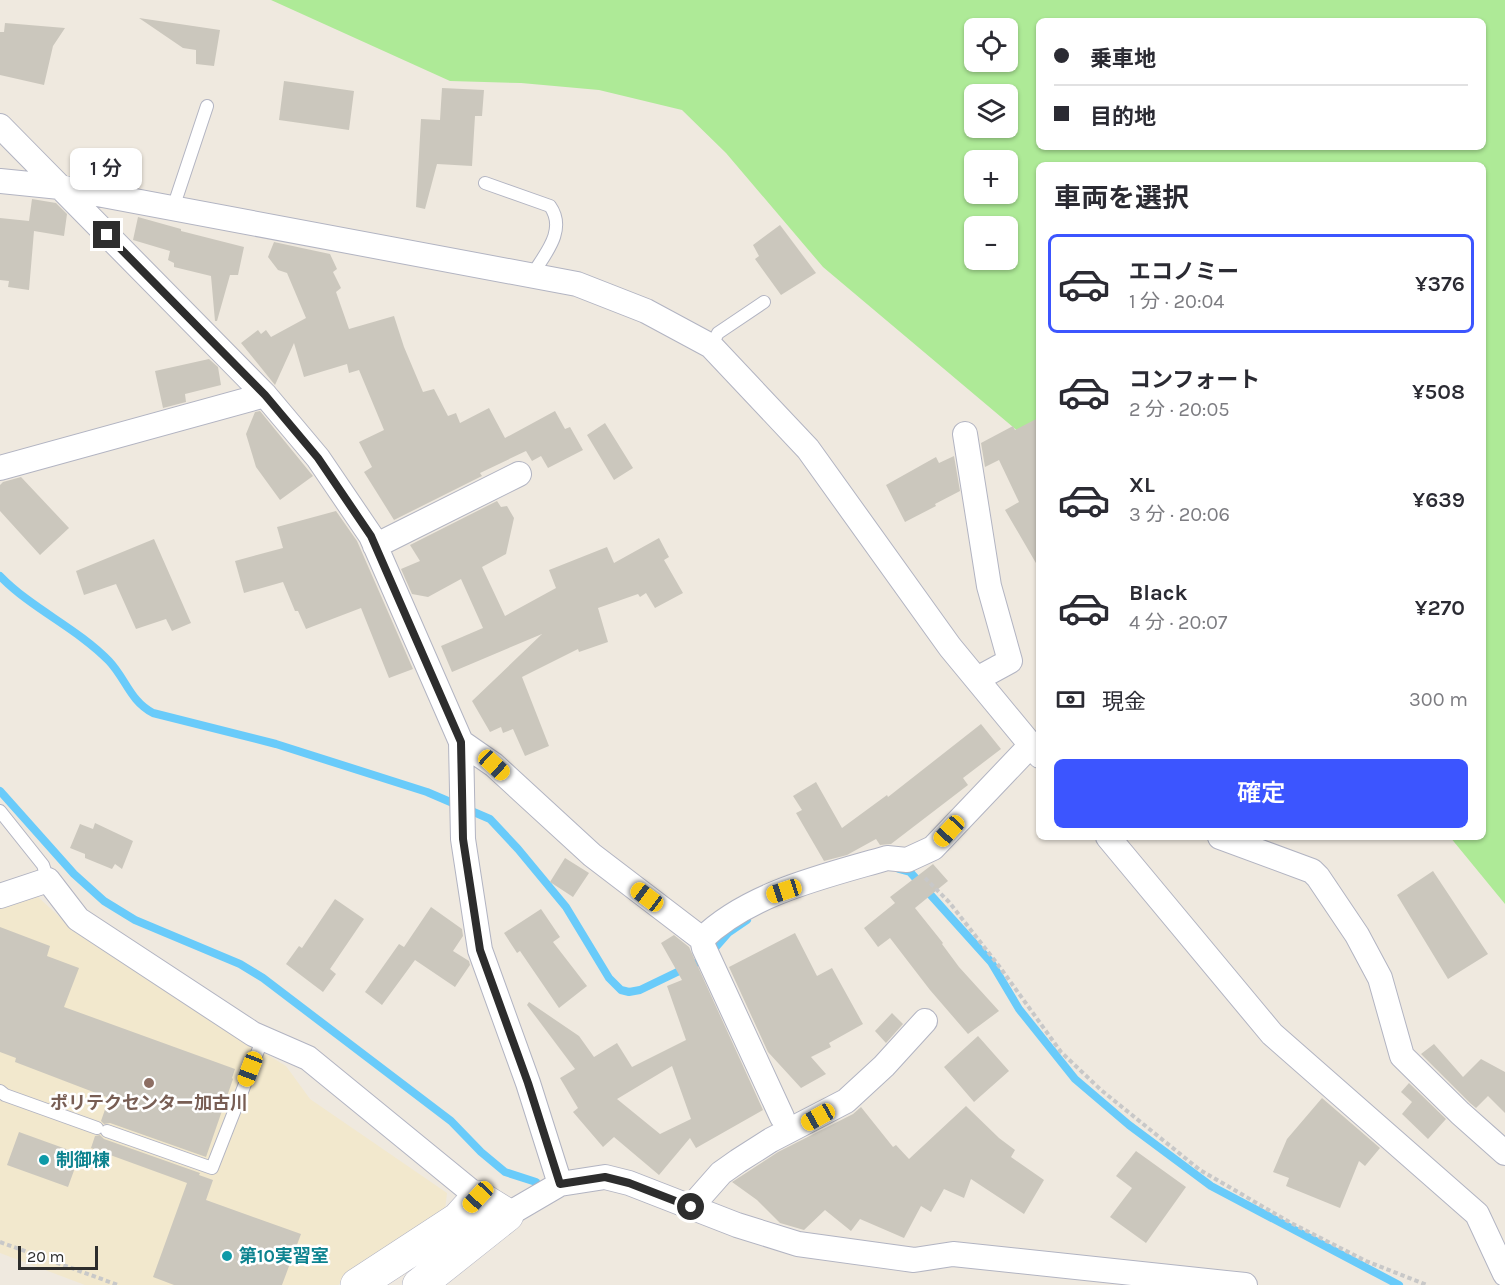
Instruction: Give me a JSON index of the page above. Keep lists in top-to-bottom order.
{
  "places": ["ポリテクセンター加古川", "制御棟", "第10実習室"],
  "scale_bar": "20 m",
  "page": {
    "map_buttons": ["+", "−"],
    "banner": ["乗車地", "目的地"],
    "bubble": "1 分",
    "heading": "車両を選択",
    "list": [
      {
        "name": "エコノミー",
        "note": "1 分 · 20:04",
        "value": "¥376"
      },
      {
        "name": "コンフォート",
        "note": "2 分 · 20:05",
        "value": "¥508"
      },
      {
        "name": "XL",
        "note": "3 分 · 20:06",
        "value": "¥639"
      },
      {
        "name": "Black",
        "note": "4 分 · 20:07",
        "value": "¥270"
      }
    ],
    "pay": ["現金", "300 m"],
    "buttons": "確定",
    "scale": "20 m"
  }
}
